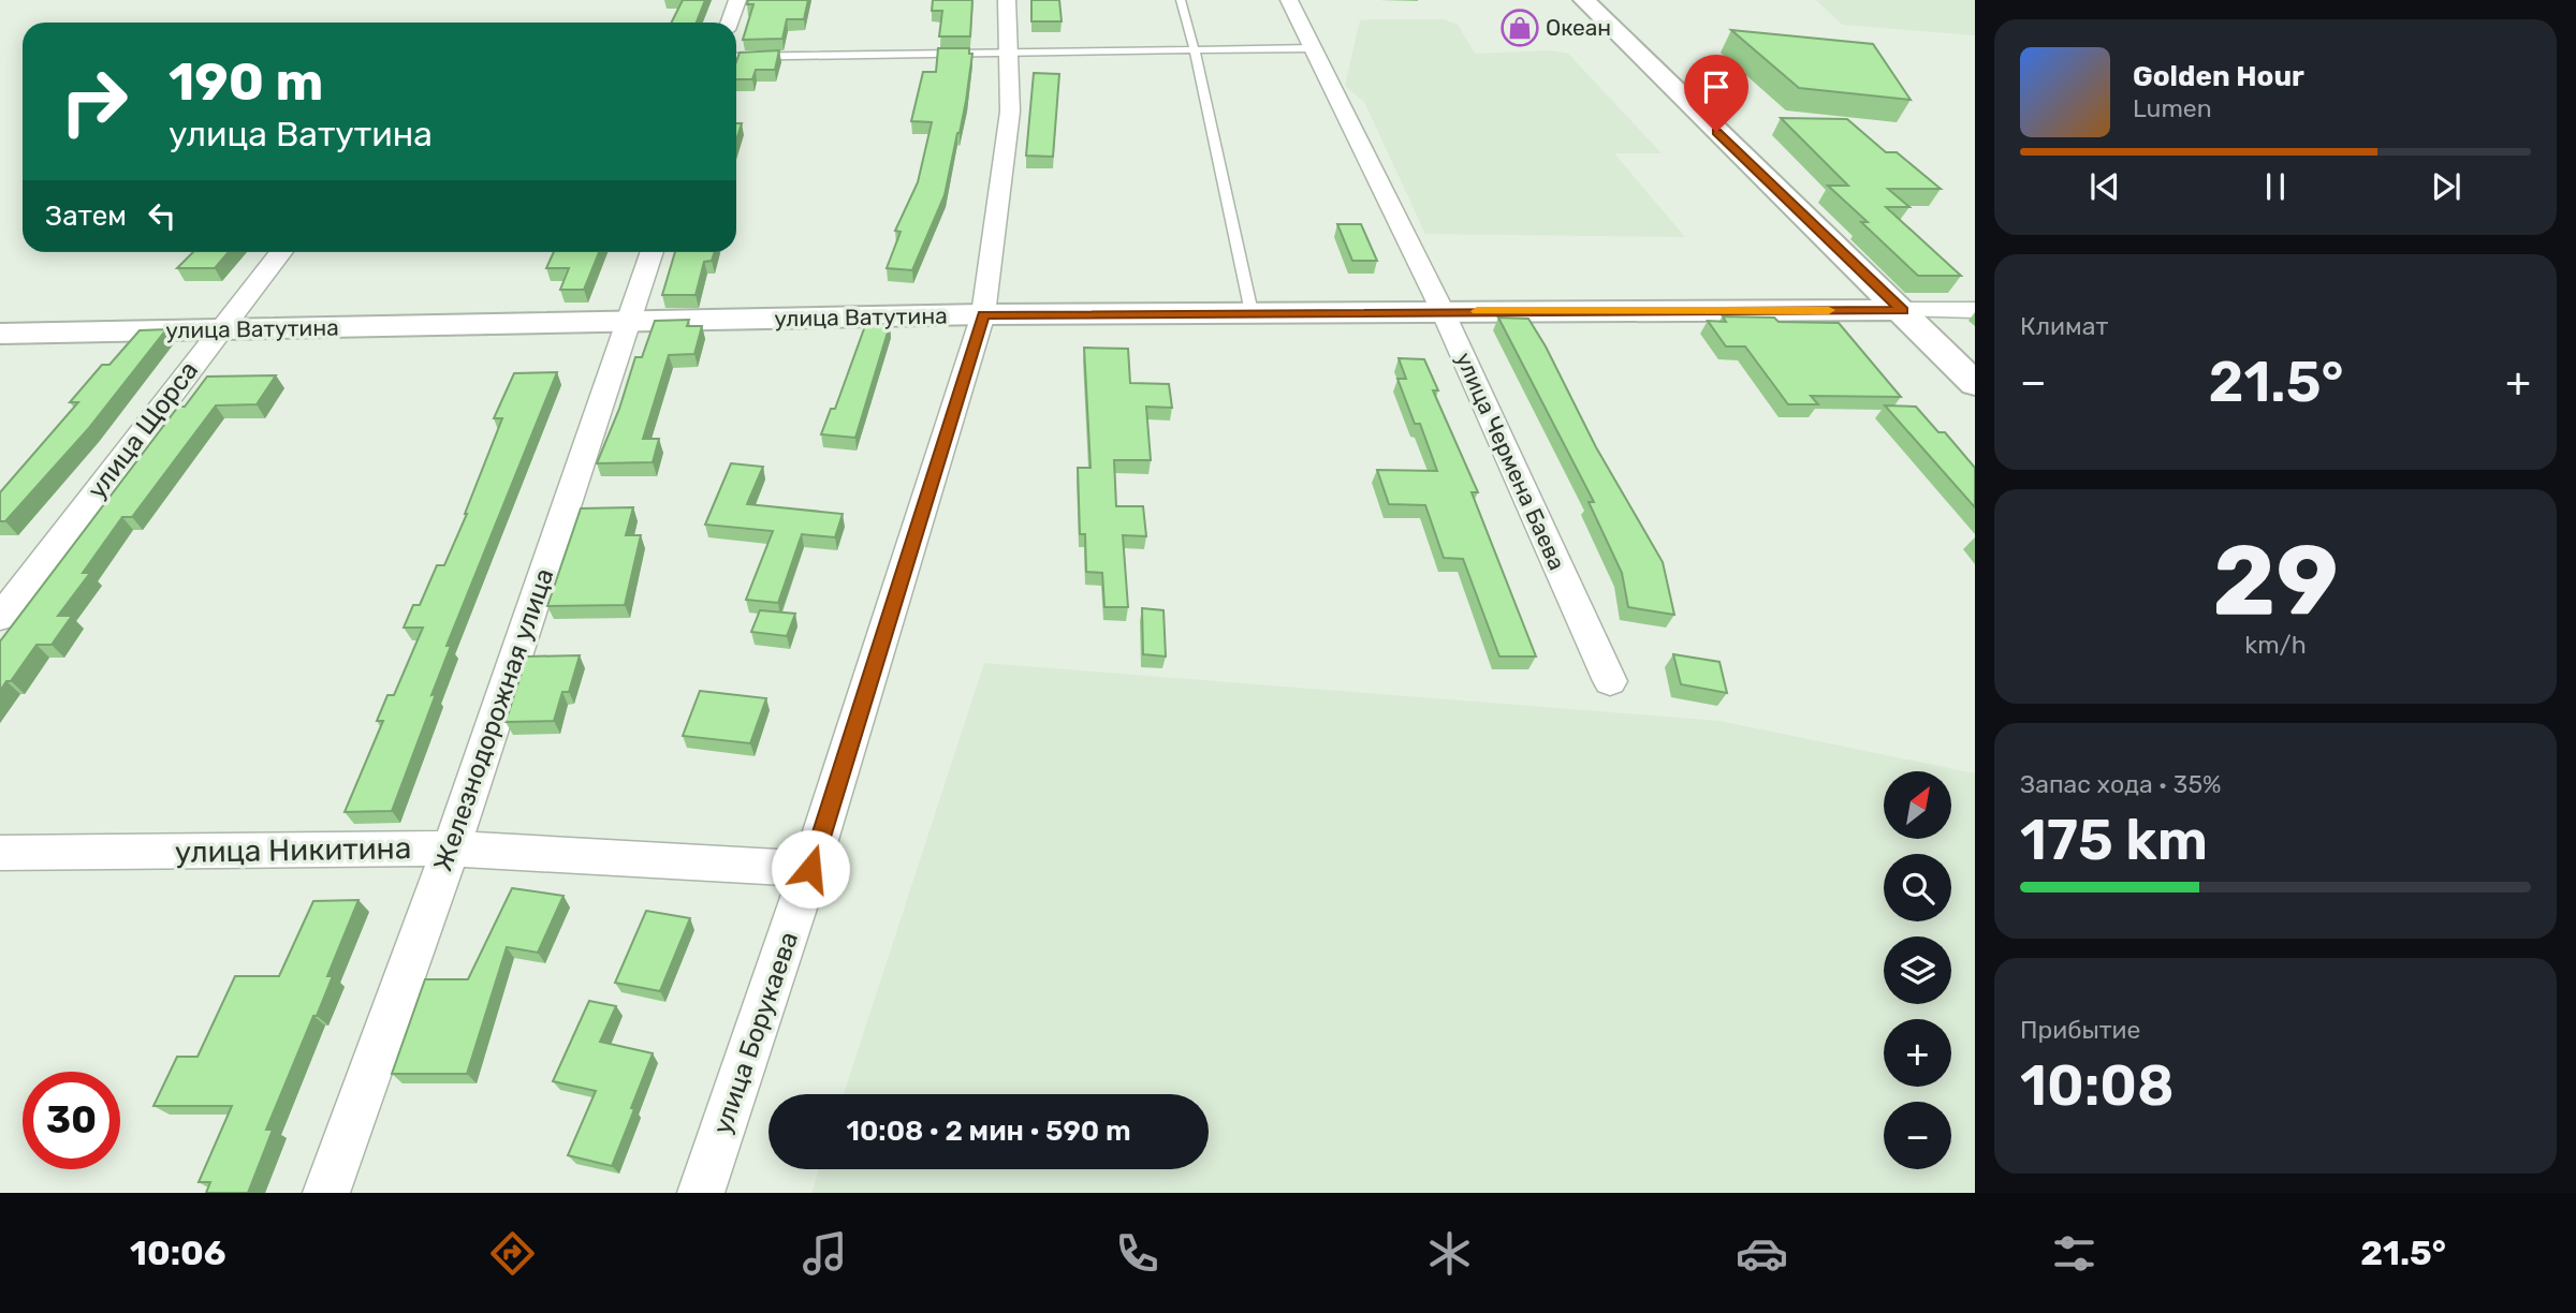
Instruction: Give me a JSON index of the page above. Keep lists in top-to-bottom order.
{
  "streets": {
    "street": [
      "улица Ватутина",
      "улица Щорса",
      "улица Чермена Баева",
      "Железнодорожная улица",
      "улица Никитина",
      "улица Борукаева"
    ]
  },
  "crossings": [
    ["улица Ватутина", "улица Щорса"],
    ["улица Ватутина", "улица Чермена Баева"],
    ["улица Ватутина", "Железнодорожная улица"],
    ["улица Ватутина", "улица Борукаева"],
    ["Железнодорожная улица", "улица Никитина"],
    ["улица Никитина", "улица Борукаева"]
  ],
  "places": {
    "shop": ["Океан"]
  },
  "north": "top right",
  "page": {
    "turn": ["190 m", "улица Ватутина"],
    "song": ["Golden Hour", "Lumen"],
    "then": "Затем",
    "tile": [
      "Климат",
      ["29", "km/h"],
      ["Запас хода · 35%", "175 km"],
      ["Прибытие", "10:08"]
    ],
    "heat": ["−", "21.5°", "+"],
    "map_buttons": ["+", "−"],
    "limit": "30",
    "trip": "10:08 · 2 мин · 590 m",
    "tabs": ["10:06", "21.5°"]
  }
}
